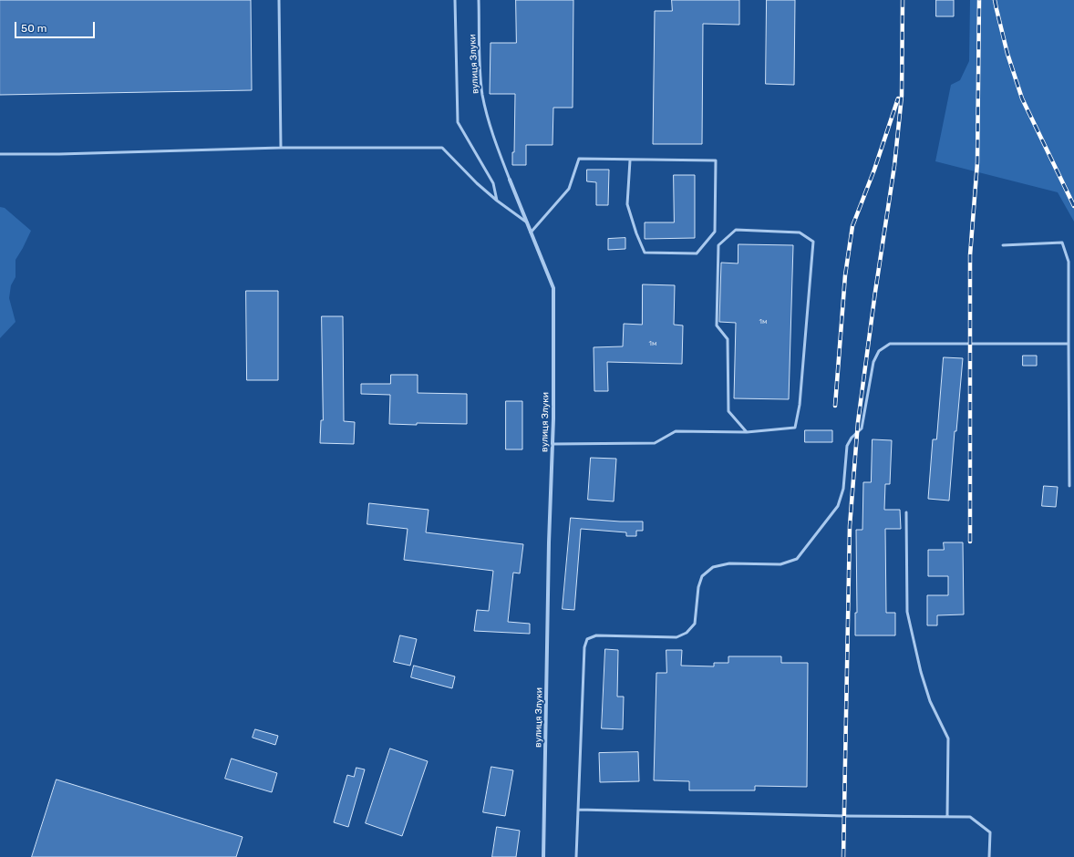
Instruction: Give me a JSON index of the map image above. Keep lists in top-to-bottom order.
{
  "streets": {
    "street": ["вулиця Злуки"]
  },
  "house_numbers": ["1м", "1м"],
  "scale_bar": "50 m"
}
